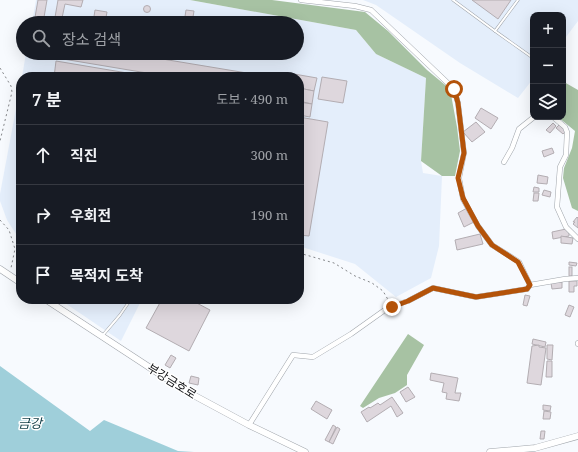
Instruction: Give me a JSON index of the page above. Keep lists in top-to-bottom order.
{
  "streets": {
    "street": ["부강금호로"]
  },
  "water": ["금강"],
  "page": {
    "map_buttons": ["+", "−"],
    "search": "장소 검색",
    "heading": ["7 분", "도보 · 490 m"],
    "list": [
      ["직진", "300 m"],
      ["우회전", "190 m"],
      "목적지 도착"
    ]
  }
}
